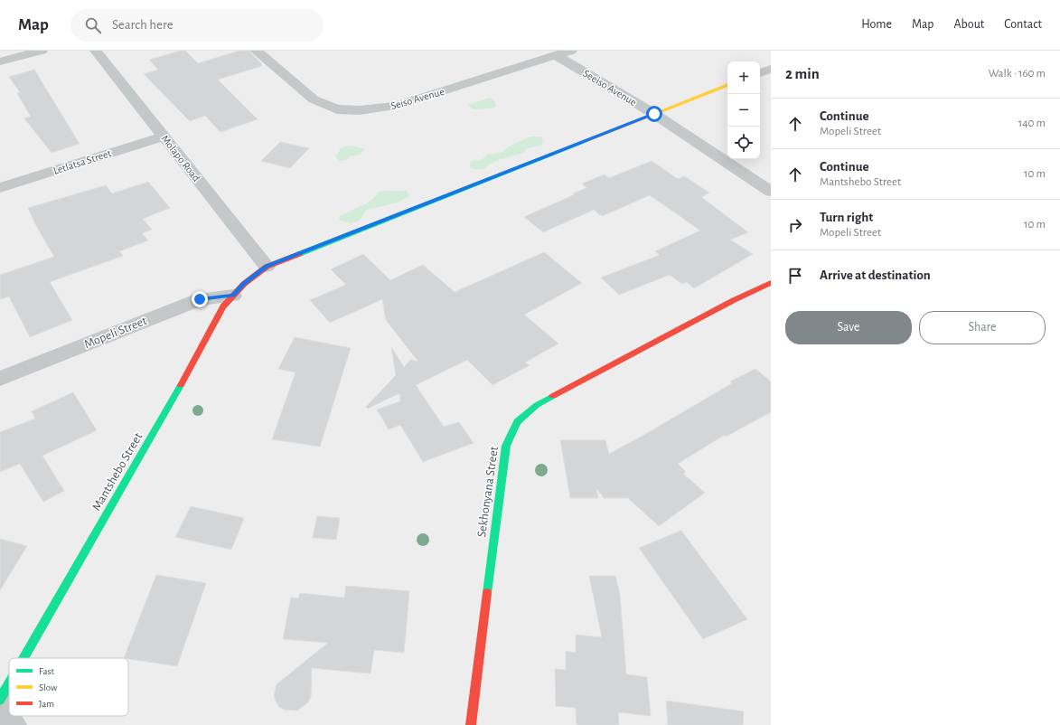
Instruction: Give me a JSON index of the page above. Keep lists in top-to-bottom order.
{
  "streets": {
    "street": [
      "Seeiso Avenue",
      "Seiso Avenue",
      "Molapo Road",
      "Letlatsa Street",
      "Mopeli Street",
      "Mantshebo Street",
      "Sekhonyana Street"
    ]
  },
  "crossings": [
    ["Seeiso Avenue", "Seiso Avenue"],
    ["Molapo Road", "Letlatsa Street"],
    ["Molapo Road", "Mantshebo Street"],
    ["Mopeli Street", "Mantshebo Street"]
  ],
  "legend": ["Fast", "Slow", "Jam"],
  "page": {
    "header": "Map",
    "search": "Search here",
    "nav": [
      "Home",
      "Map",
      "About",
      "Contact"
    ],
    "heading": ["2 min", "Walk · 160 m"],
    "map_buttons": ["+", "−"],
    "list": [
      ["Continue", "Mopeli Street", "140 m"],
      ["Continue", "Mantshebo Street", "10 m"],
      ["Turn right", "Mopeli Street", "10 m"],
      "Arrive at destination"
    ],
    "buttons": ["Save", "Share"]
  }
}
